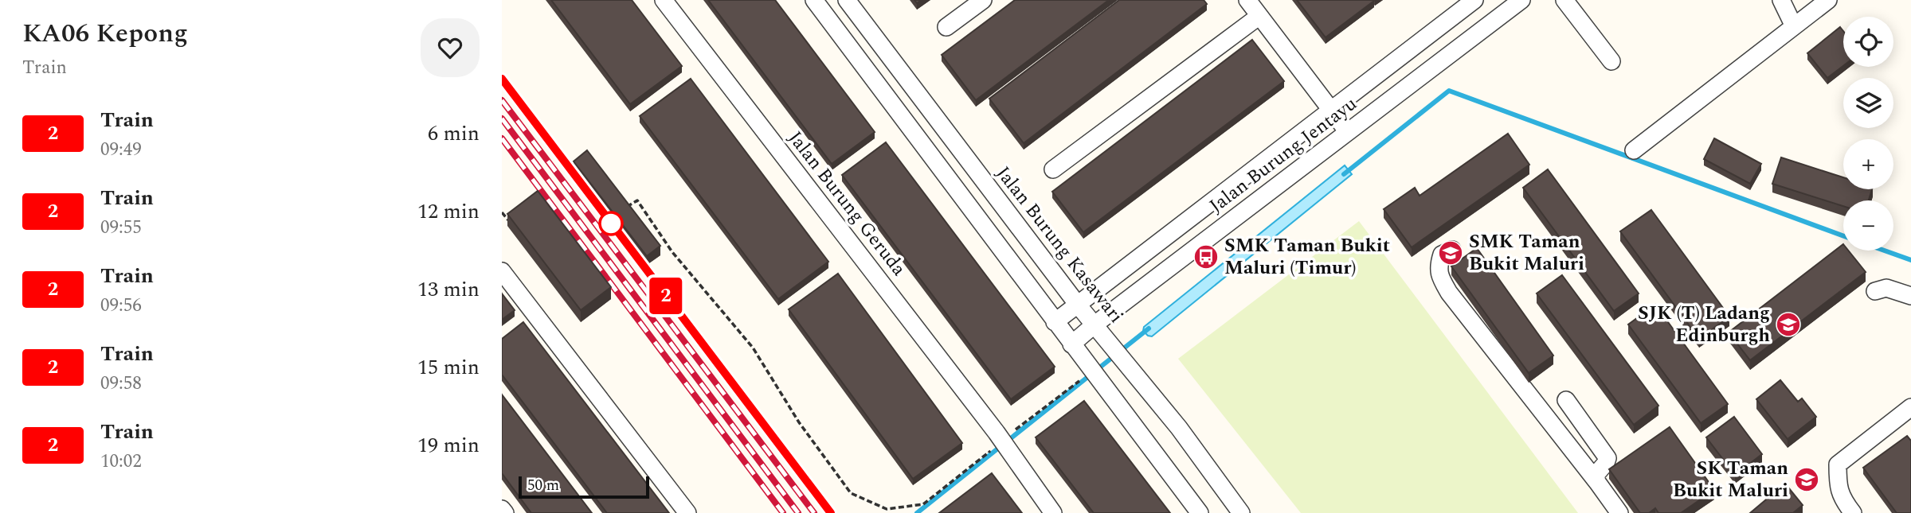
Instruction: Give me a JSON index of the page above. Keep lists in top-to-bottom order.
{
  "streets": {
    "street": ["Jalan Burung Jentayu", "Jalan Burung Geruda", "Jalan Burung Kasawari"]
  },
  "crossings": [
    ["Jalan Burung Jentayu", "Jalan Burung Kasawari"]
  ],
  "places": {
    "school or university": ["SMK Taman Bukit Maluri", "SJK (T) Ladang Edinburgh", "SK Taman Bukit Maluri"],
    "bus stop": ["SMK Taman Bukit Maluri (Timur)"]
  },
  "scale_bar": "50 m",
  "page": {
    "heading": ["KA06 Kepong", "Train"],
    "on_map": "2",
    "map_buttons": ["+", "−"],
    "list": [
      {
        "mark": "2",
        "name": "Train",
        "note": "09:49",
        "value": "6 min"
      },
      {
        "mark": "2",
        "name": "Train",
        "note": "09:55",
        "value": "12 min"
      },
      {
        "mark": "2",
        "name": "Train",
        "note": "09:56",
        "value": "13 min"
      },
      {
        "mark": "2",
        "name": "Train",
        "note": "09:58",
        "value": "15 min"
      },
      {
        "mark": "2",
        "name": "Train",
        "note": "10:02",
        "value": "19 min"
      }
    ],
    "scale": "50 m"
  }
}
